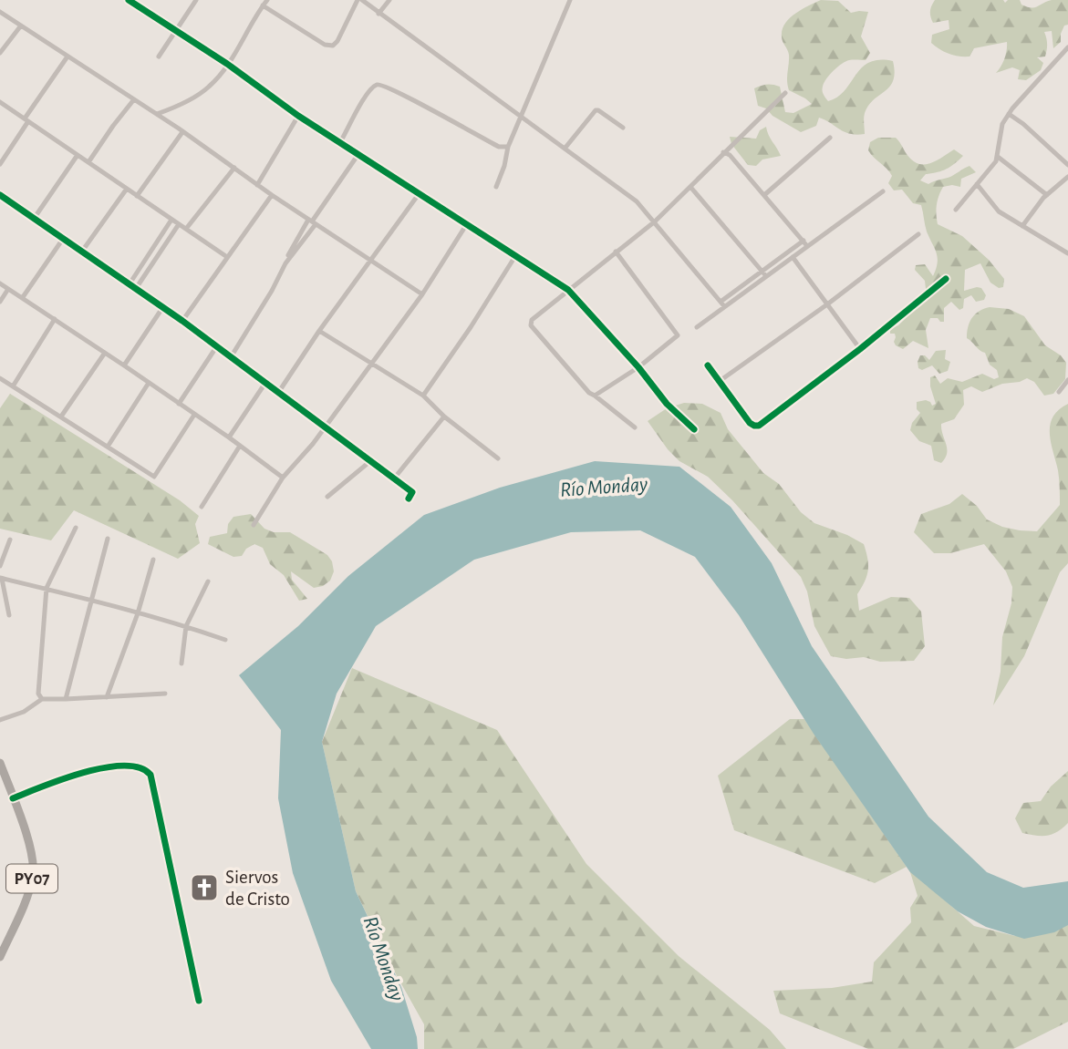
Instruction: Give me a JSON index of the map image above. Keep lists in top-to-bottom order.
{
  "streets": {
    "highway": ["PY07"]
  },
  "water": ["Río Monday"],
  "places": {
    "church": ["Siervos de Cristo"]
  }
}
